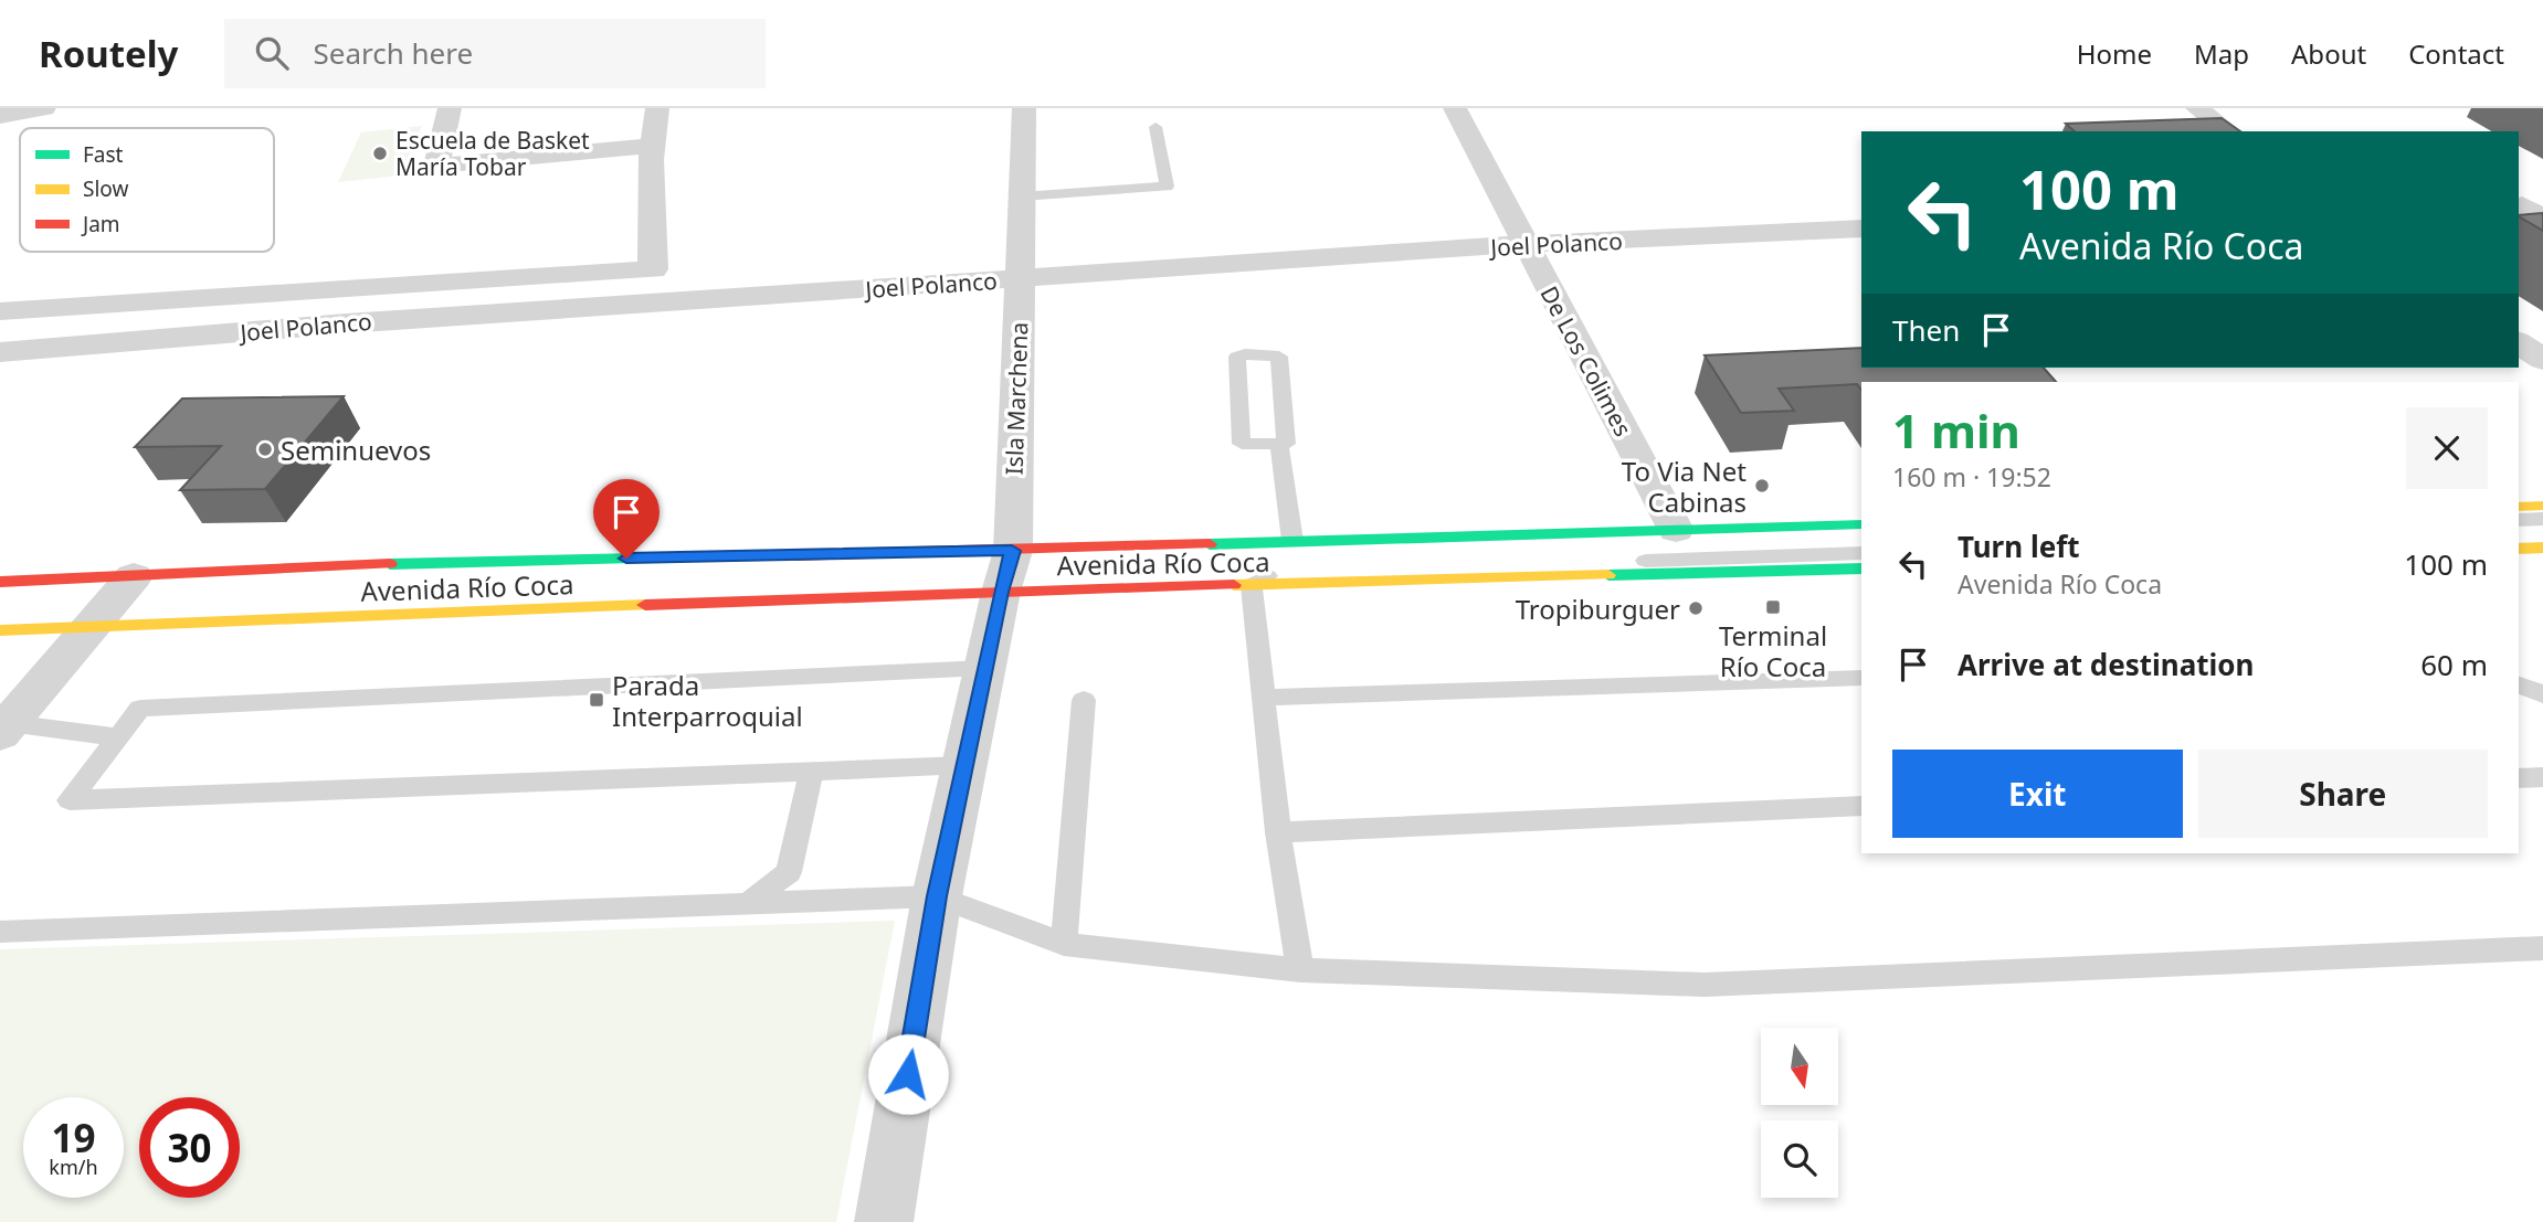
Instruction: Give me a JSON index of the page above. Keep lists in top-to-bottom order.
{
  "streets": {
    "main road": ["Avenida Río Coca"],
    "street": ["Joel Polanco", "De Los Colimes", "Isla Marchena"]
  },
  "crossings": [
    ["Joel Polanco", "De Los Colimes"],
    ["Joel Polanco", "Isla Marchena"],
    ["De Los Colimes", "Avenida Río Coca"],
    ["Isla Marchena", "Avenida Río Coca"]
  ],
  "places": {
    "other": [
      "Escuela de Basket María Tobar",
      "Seminuevos",
      "To Via Net Cabinas",
      "Tropiburguer"
    ],
    "transit": ["Terminal Río Coca", "Parada Interparroquial"]
  },
  "legend": ["Fast", "Slow", "Jam"],
  "north": "bottom",
  "page": {
    "header": "Routely",
    "search": "Search here",
    "nav": [
      "Home",
      "Map",
      "About",
      "Contact"
    ],
    "turn": ["100 m", "Avenida Río Coca"],
    "then": "Then",
    "heading": ["1 min", "160 m · 19:52"],
    "list": [
      {
        "name": "Turn left",
        "note": "Avenida Río Coca",
        "value": "100 m"
      },
      {
        "name": "Arrive at destination",
        "value": "60 m"
      }
    ],
    "buttons": ["Exit", "Share"],
    "speed": "19 km/h",
    "limit": "30"
  }
}
